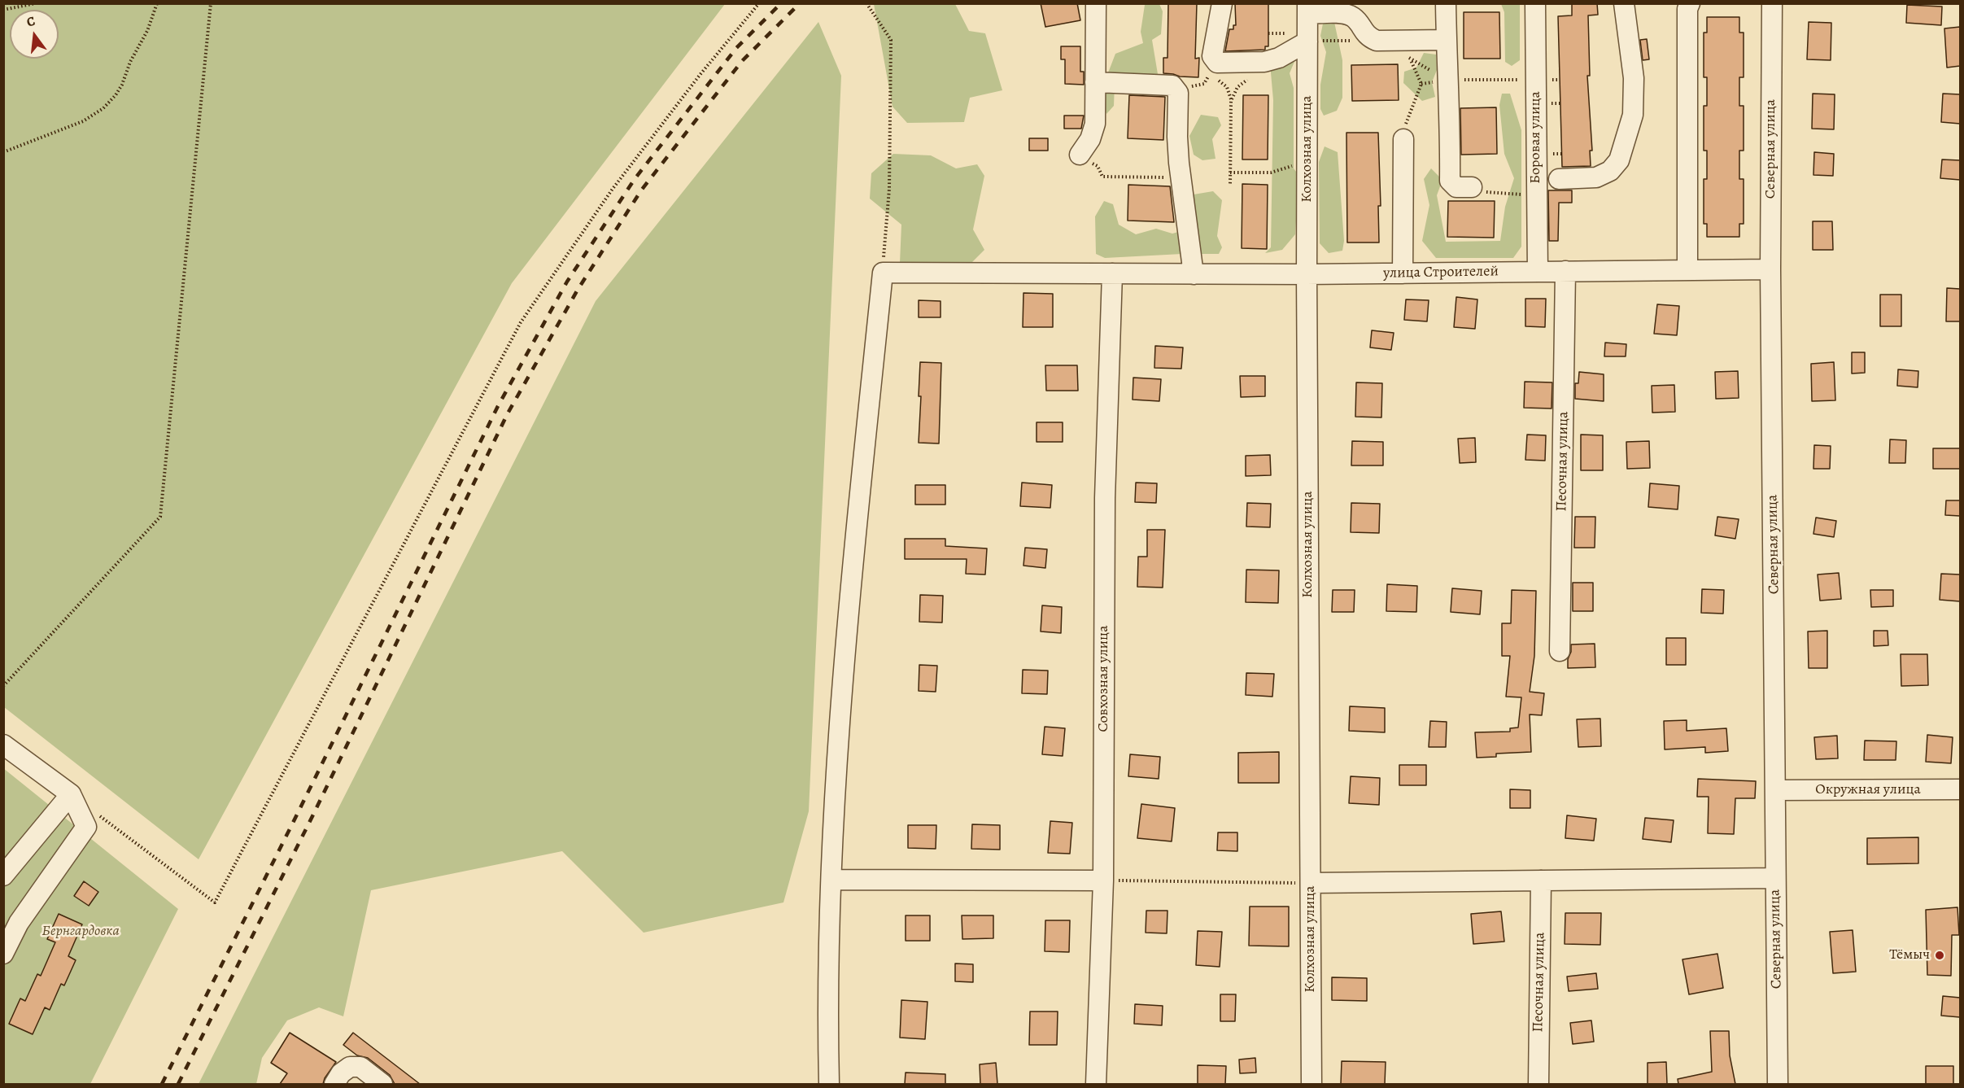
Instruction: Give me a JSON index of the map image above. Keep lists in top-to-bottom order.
{
  "streets": {
    "street": [
      "Боровая улица",
      "Колхозная улица",
      "Северная улица",
      "улица Строителей",
      "Песочная улица",
      "Совхозная улица",
      "Окружная улица"
    ]
  },
  "crossings": [
    ["Боровая улица", "улица Строителей"],
    ["Колхозная улица", "улица Строителей"],
    ["Северная улица", "улица Строителей"],
    ["Северная улица", "Окружная улица"],
    ["улица Строителей", "Песочная улица"],
    ["улица Строителей", "Совхозная улица"]
  ],
  "parks": ["Бернгардовка"],
  "places": ["Тёмыч"],
  "north": "top"
}
